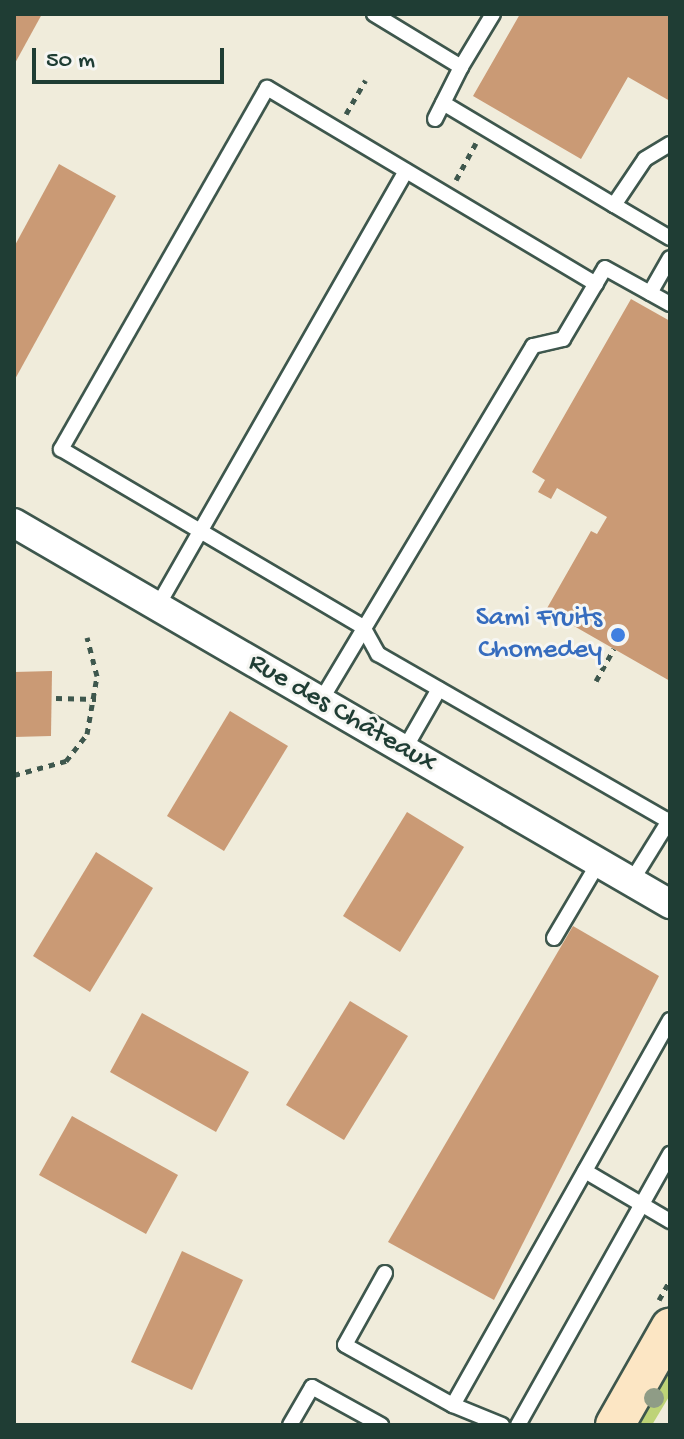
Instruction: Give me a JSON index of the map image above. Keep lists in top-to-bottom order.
{
  "streets": {
    "street": ["Rue des Châteaux"]
  },
  "places": ["Sami Fruits Chomedey"],
  "scale_bar": "50 m"
}
